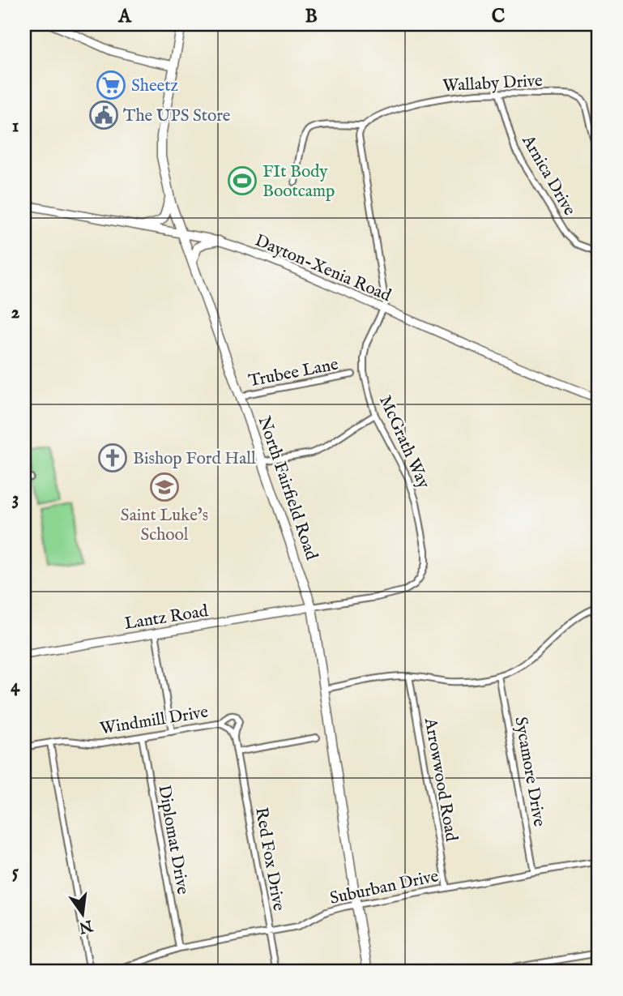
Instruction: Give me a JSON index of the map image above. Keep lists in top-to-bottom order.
{
  "streets": {
    "main road": ["Dayton-Xenia Road", "North Fairfield Road", "Lantz Road"],
    "street": [
      "Wallaby Drive",
      "Arnica Drive",
      "Trubee Lane",
      "McGrath Way",
      "Windmill Drive",
      "Sycamore Drive",
      "Arrowwood Road",
      "Diplomat Drive",
      "Red Fox Drive",
      "Suburban Drive"
    ]
  },
  "crossings": [
    ["Wallaby Drive", "Arnica Drive"],
    ["Dayton-Xenia Road", "McGrath Way"],
    ["Dayton-Xenia Road", "North Fairfield Road"],
    ["Trubee Lane", "North Fairfield Road"],
    ["McGrath Way", "North Fairfield Road"],
    ["McGrath Way", "Lantz Road"],
    ["North Fairfield Road", "Lantz Road"],
    ["North Fairfield Road", "Suburban Drive"],
    ["Windmill Drive", "Diplomat Drive"],
    ["Sycamore Drive", "Suburban Drive"],
    ["Arrowwood Road", "Suburban Drive"],
    ["Diplomat Drive", "Suburban Drive"],
    ["Red Fox Drive", "Suburban Drive"]
  ],
  "places": {
    "supermarket": ["Sheetz"],
    "public building": ["The UPS Store"],
    "sports": ["FIt Body Bootcamp"],
    "church": ["Bishop Ford Hall"],
    "school or university": ["Saint Luke’s School"]
  },
  "north": "bottom",
  "grid": {
    "columns": ["A", "B", "C"],
    "rows": [
      "1",
      "2",
      "3",
      "4",
      "5"
    ]
  }
}
